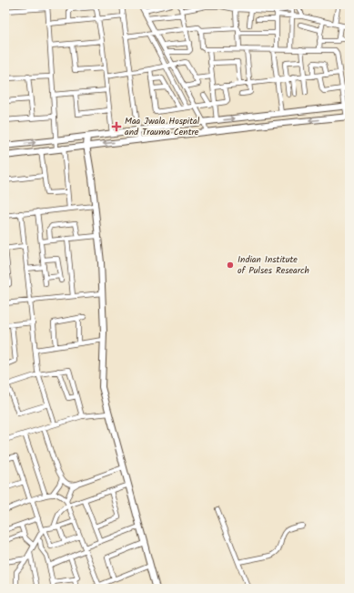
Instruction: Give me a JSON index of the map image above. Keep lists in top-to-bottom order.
{
  "places": {
    "health": ["Maa Jwala Hospital and Trauma Centre"],
    "other": ["Indian Institute of Pulses Research"]
  }
}
